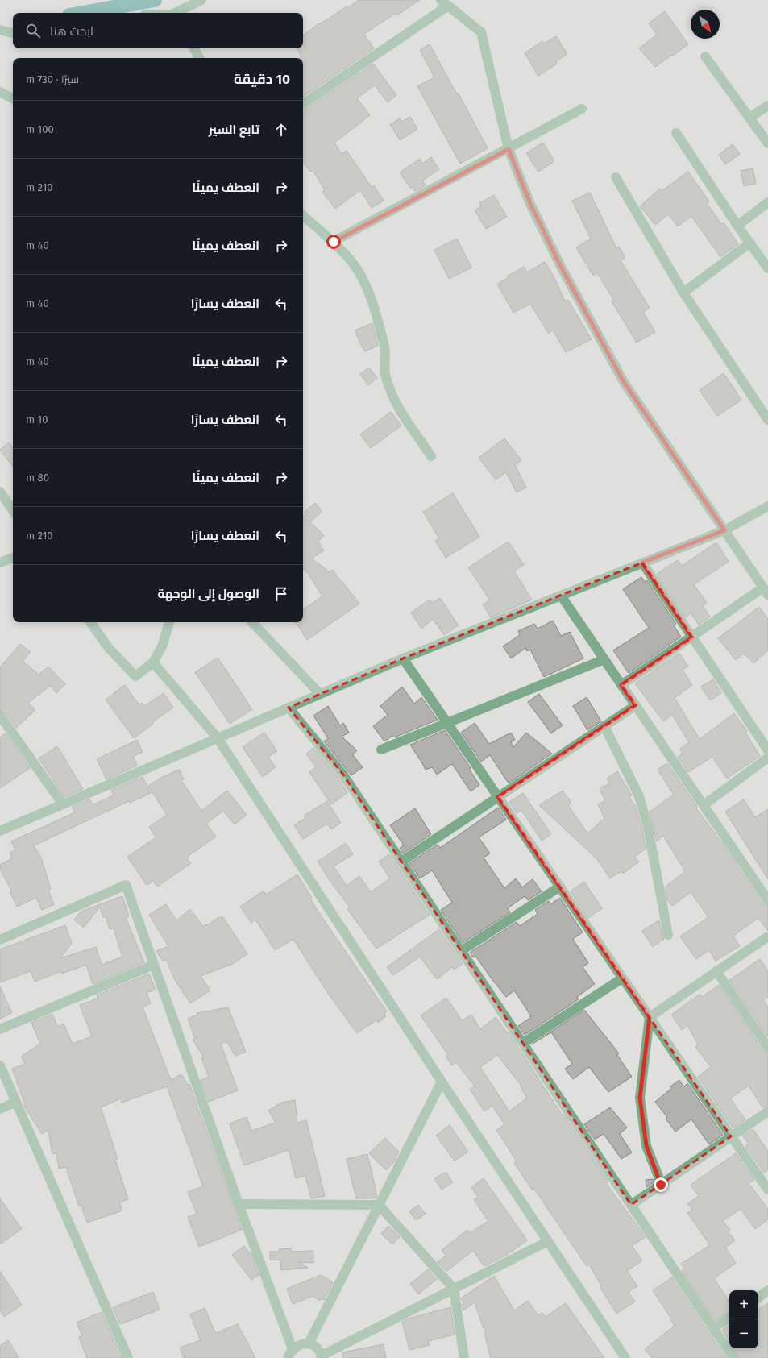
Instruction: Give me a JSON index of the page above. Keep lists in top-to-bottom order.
{
  "north": "bottom right",
  "page": {
    "search": "ابحث هنا",
    "heading": ["10 دقيقة", "سيرًا · 730 m"],
    "list": [
      ["تابع السير", "100 m"],
      ["انعطف يمينًا", "210 m"],
      ["انعطف يمينًا", "40 m"],
      ["انعطف يسارًا", "40 m"],
      ["انعطف يمينًا", "40 m"],
      ["انعطف يسارًا", "10 m"],
      ["انعطف يمينًا", "80 m"],
      ["انعطف يسارًا", "210 m"],
      "الوصول إلى الوجهة"
    ],
    "map_buttons": ["+", "−"]
  }
}
